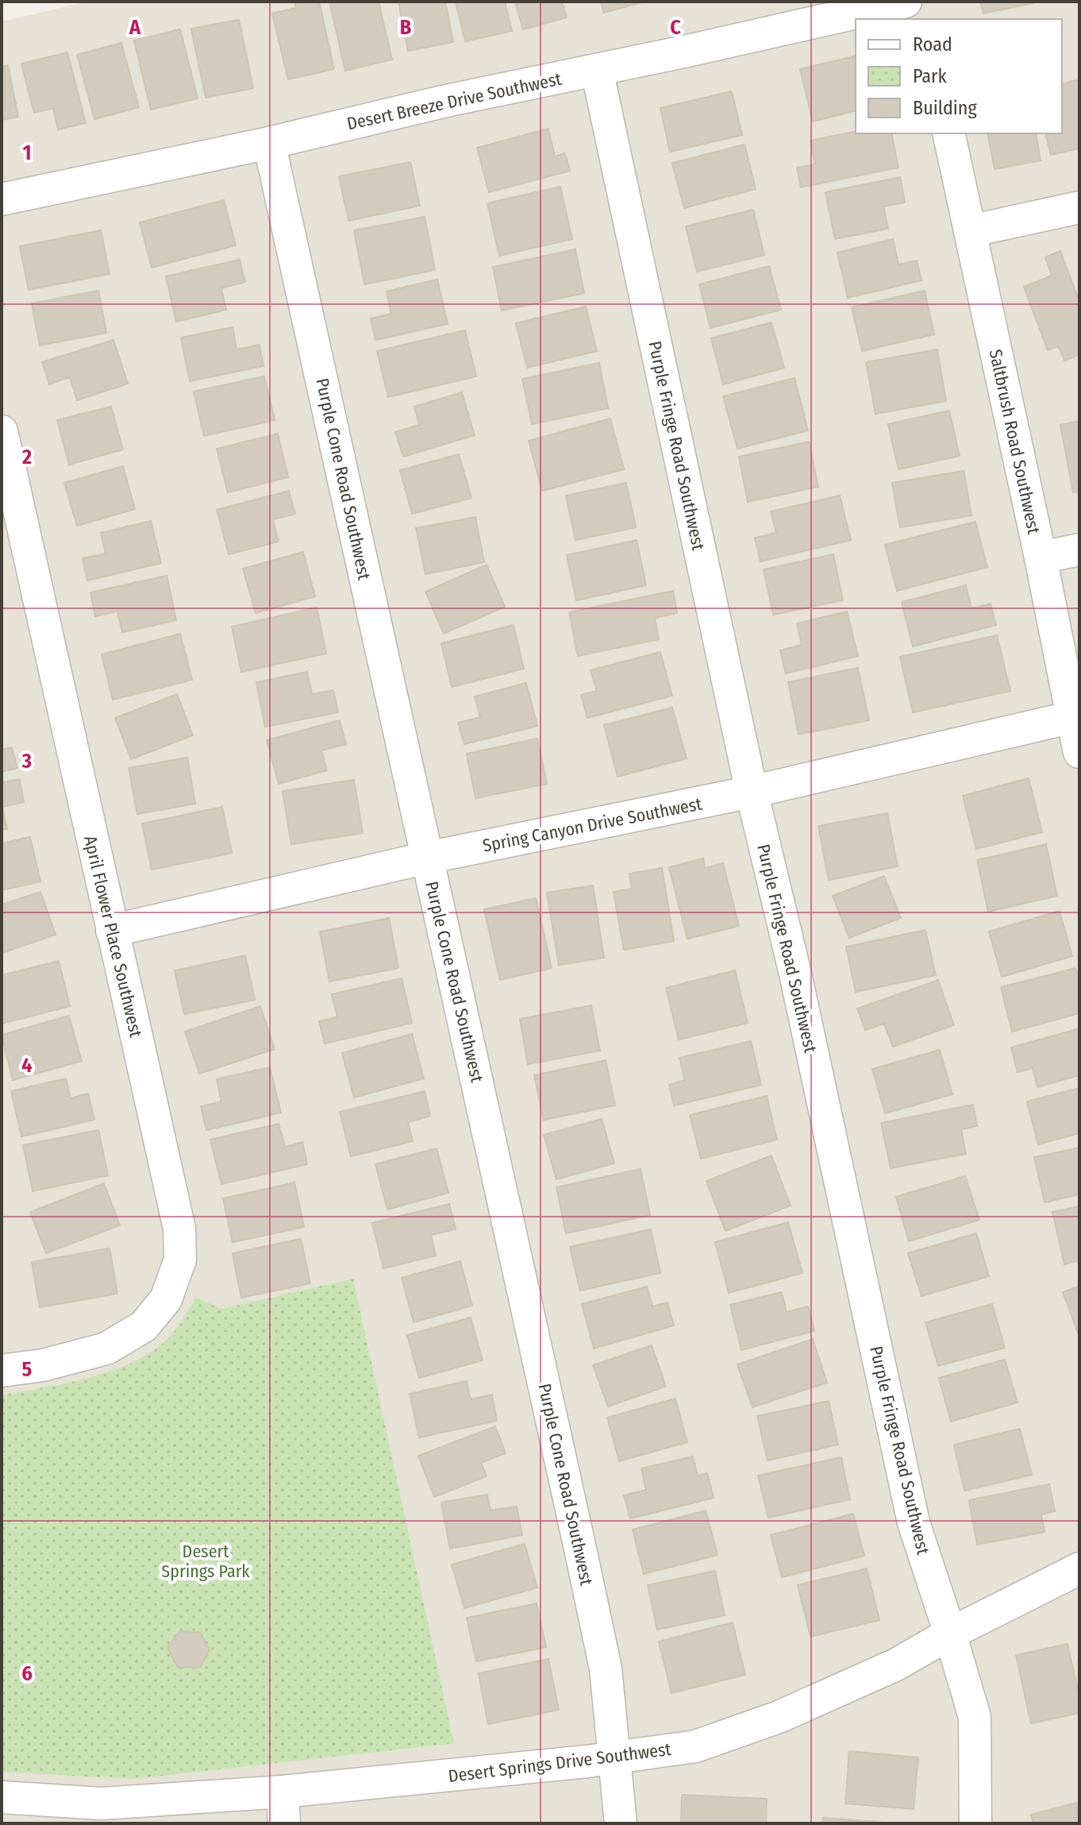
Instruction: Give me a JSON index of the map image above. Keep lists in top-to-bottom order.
{
  "streets": {
    "street": [
      "Desert Breeze Drive Southwest",
      "Saltbrush Road Southwest",
      "Purple Fringe Road Southwest",
      "Purple Cone Road Southwest",
      "Spring Canyon Drive Southwest",
      "April Flower Place Southwest",
      "Desert Springs Drive Southwest"
    ]
  },
  "crossings": [
    ["Desert Breeze Drive Southwest", "Purple Fringe Road Southwest"],
    ["Desert Breeze Drive Southwest", "Purple Cone Road Southwest"],
    ["Saltbrush Road Southwest", "Spring Canyon Drive Southwest"],
    ["Purple Fringe Road Southwest", "Spring Canyon Drive Southwest"],
    ["Purple Fringe Road Southwest", "Desert Springs Drive Southwest"],
    ["Purple Cone Road Southwest", "Spring Canyon Drive Southwest"],
    ["Purple Cone Road Southwest", "Desert Springs Drive Southwest"],
    ["Spring Canyon Drive Southwest", "April Flower Place Southwest"]
  ],
  "parks": ["Desert Springs Park"],
  "legend": ["Road", "Park", "Building"],
  "grid": {
    "columns": ["A", "B", "C"],
    "rows": [
      "1",
      "2",
      "3",
      "4",
      "5",
      "6"
    ]
  }
}
